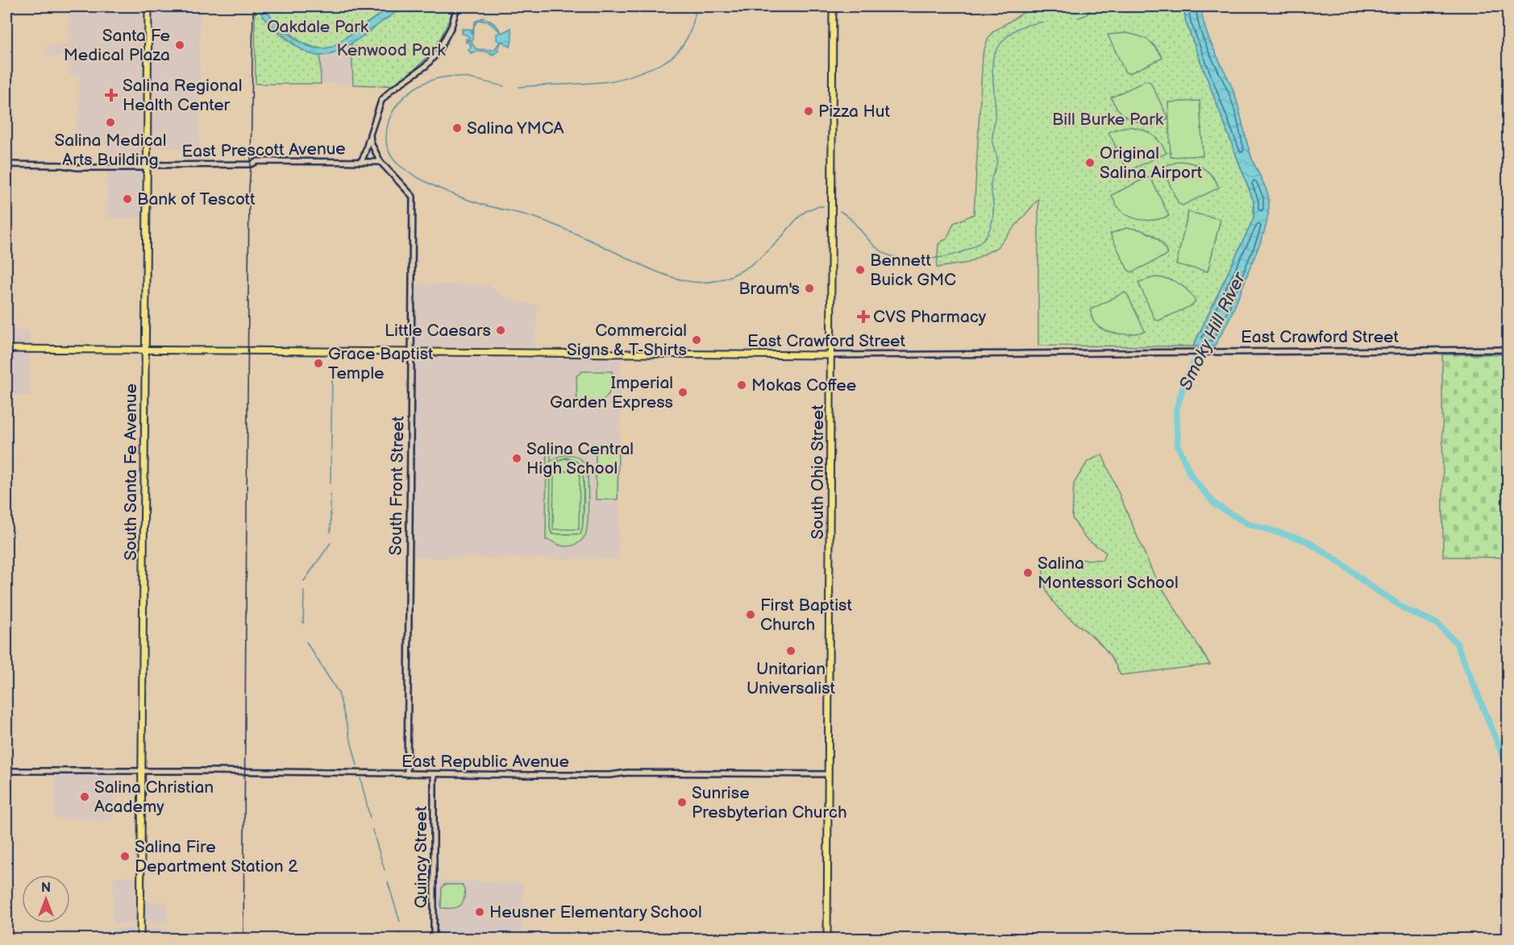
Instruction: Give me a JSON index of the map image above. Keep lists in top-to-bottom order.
{
  "streets": {
    "main road": ["East Crawford Street", "South Santa Fe Avenue", "South Ohio Street"],
    "street": [
      "East Prescott Avenue",
      "South Front Street",
      "East Republic Avenue",
      "Quincy Street"
    ]
  },
  "crossings": [
    ["East Prescott Avenue", "South Santa Fe Avenue"],
    ["East Prescott Avenue", "South Front Street"],
    ["East Crawford Street", "South Santa Fe Avenue"],
    ["East Crawford Street", "South Ohio Street"],
    ["East Crawford Street", "South Front Street"],
    ["South Santa Fe Avenue", "East Republic Avenue"],
    ["South Ohio Street", "East Republic Avenue"],
    ["South Front Street", "East Republic Avenue"],
    ["East Republic Avenue", "Quincy Street"]
  ],
  "water": ["Smoky Hill River"],
  "parks": ["Oakdale Park", "Kenwood Park", "Bill Burke Park"],
  "places": {
    "other": [
      "Santa Fe Medical Plaza",
      "Pizza Hut",
      "Salina Medical Arts Building",
      "Salina YMCA",
      "Original Salina Airport",
      "Bank of Tescott",
      "Bennett Buick GMC",
      "Braum's",
      "Little Caesars",
      "Commercial Signs & T-Shirts",
      "Grace Baptist Temple",
      "Mokas Coffee",
      "Imperial Garden Express",
      "Salina Central High School",
      "Salina Montessori School",
      "First Baptist Church",
      "Unitarian Universalist",
      "Salina Christian Academy",
      "Sunrise Presbyterian Church",
      "Salina Fire Department Station 2",
      "Heusner Elementary School"
    ],
    "health": ["Salina Regional Health Center", "CVS Pharmacy"]
  },
  "north": "top"
}
